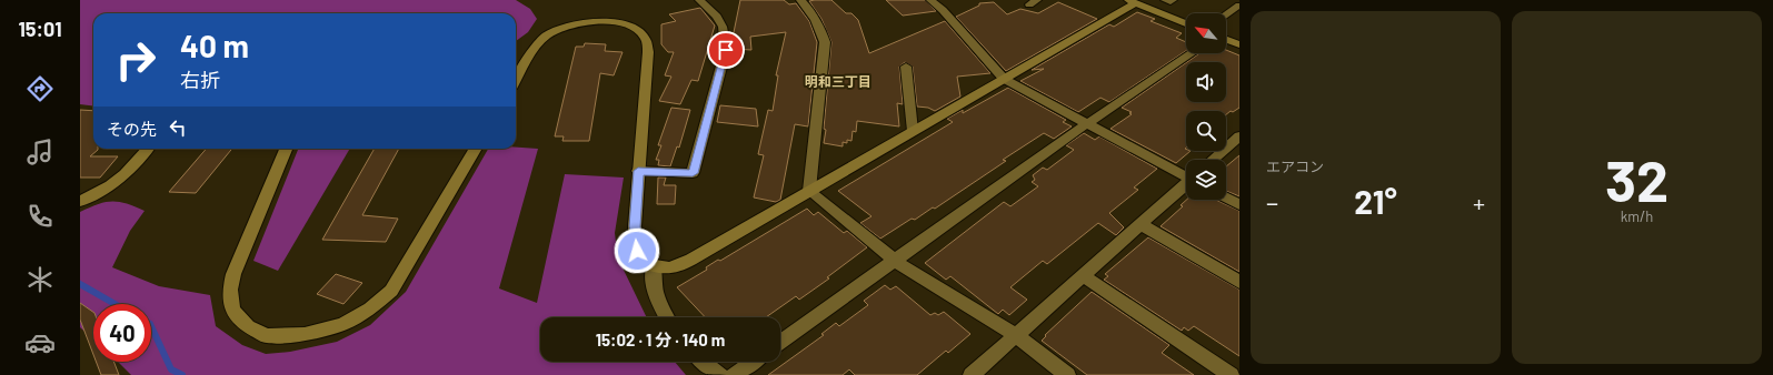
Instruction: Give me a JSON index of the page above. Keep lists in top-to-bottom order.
{
  "districts": ["明和三丁目"],
  "north": "top left",
  "page": {
    "tabs": "15:01",
    "tile": [
      "エアコン",
      ["32", "km/h"]
    ],
    "turn": ["40 m", "右折"],
    "then": "その先",
    "heat": ["−", "21°", "+"],
    "limit": "40",
    "trip": "15:02 · 1 分 · 140 m"
  }
}
